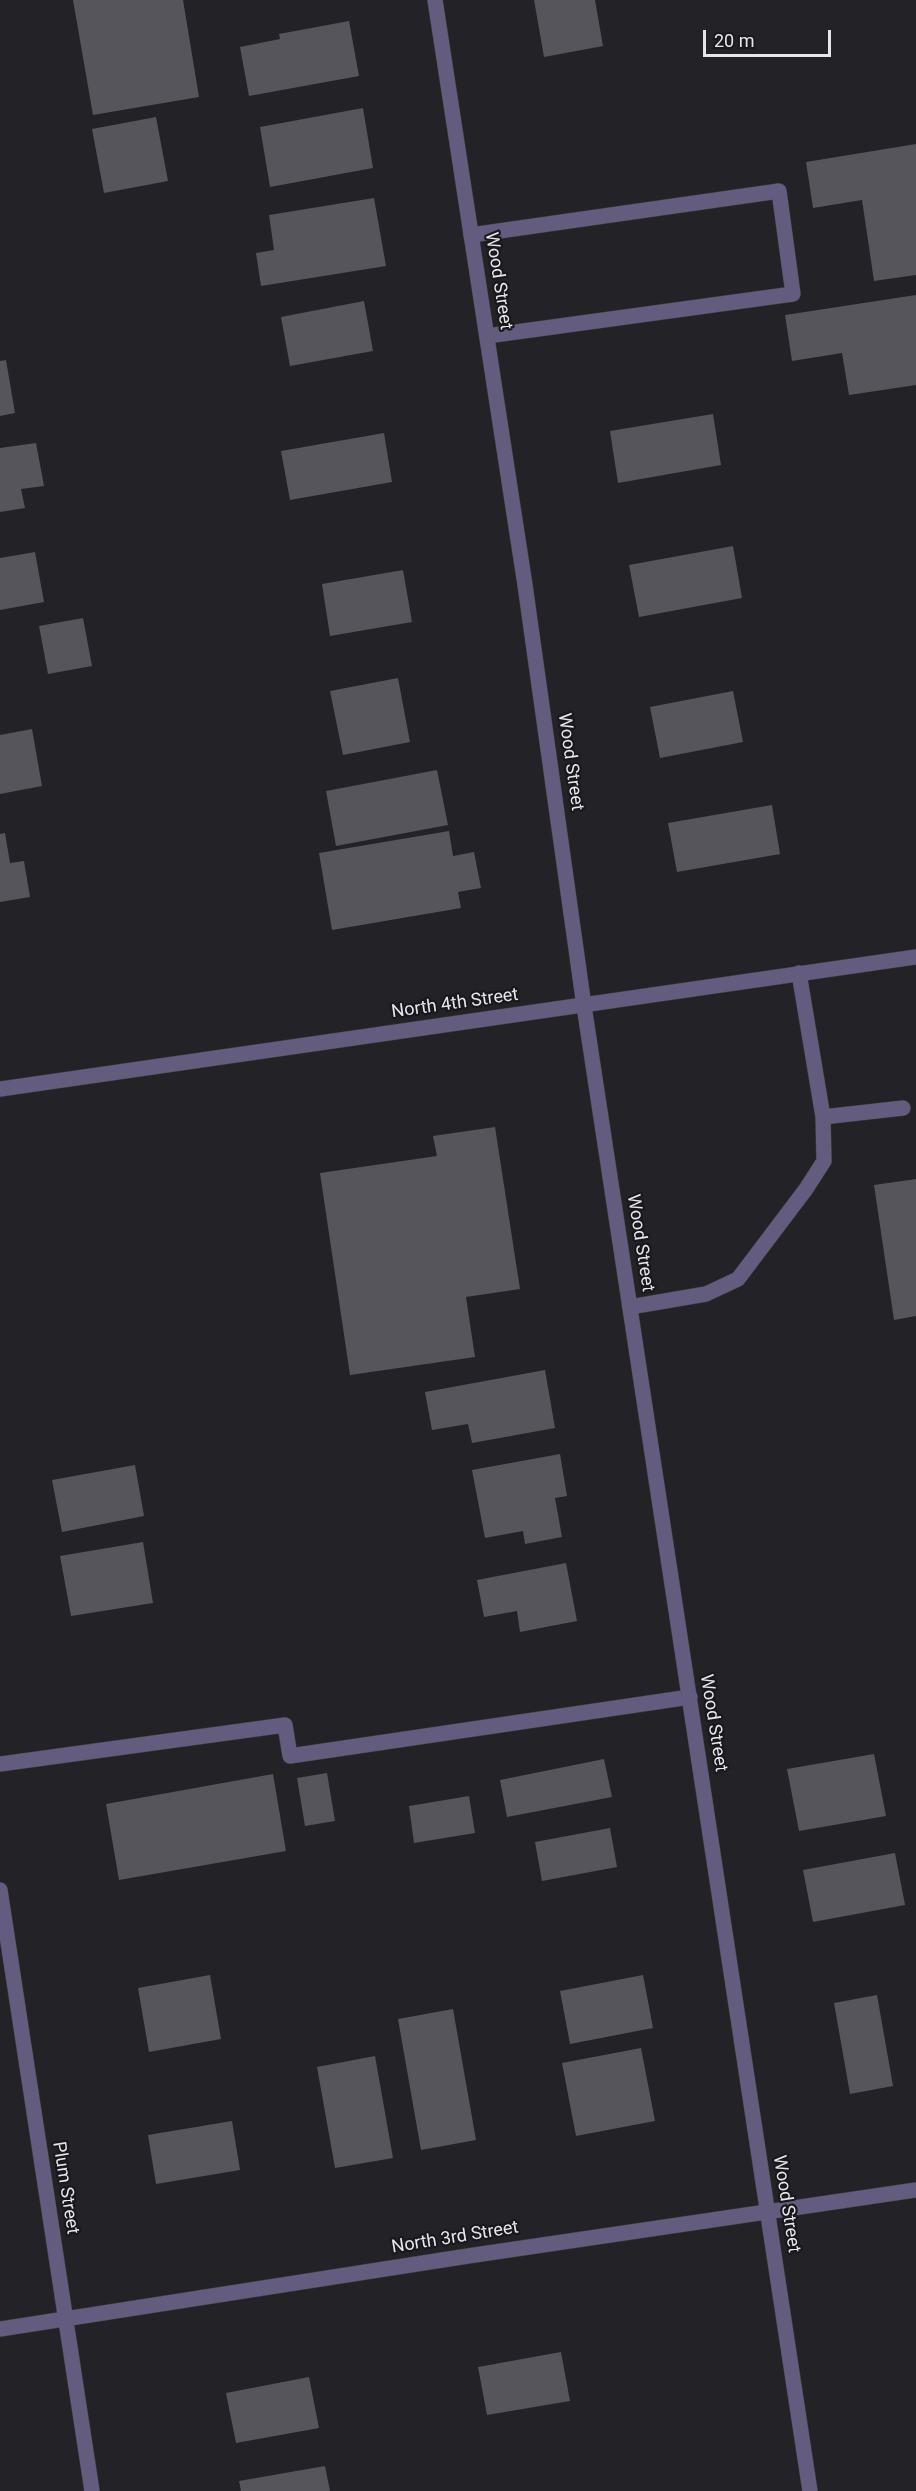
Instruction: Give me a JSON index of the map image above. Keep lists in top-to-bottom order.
{
  "streets": {
    "street": [
      "Wood Street",
      "North 4th Street",
      "Plum Street",
      "North 3rd Street"
    ]
  },
  "crossings": [
    ["Wood Street", "North 4th Street"],
    ["Wood Street", "North 3rd Street"],
    ["Plum Street", "North 3rd Street"]
  ],
  "scale_bar": "20 m"
}
